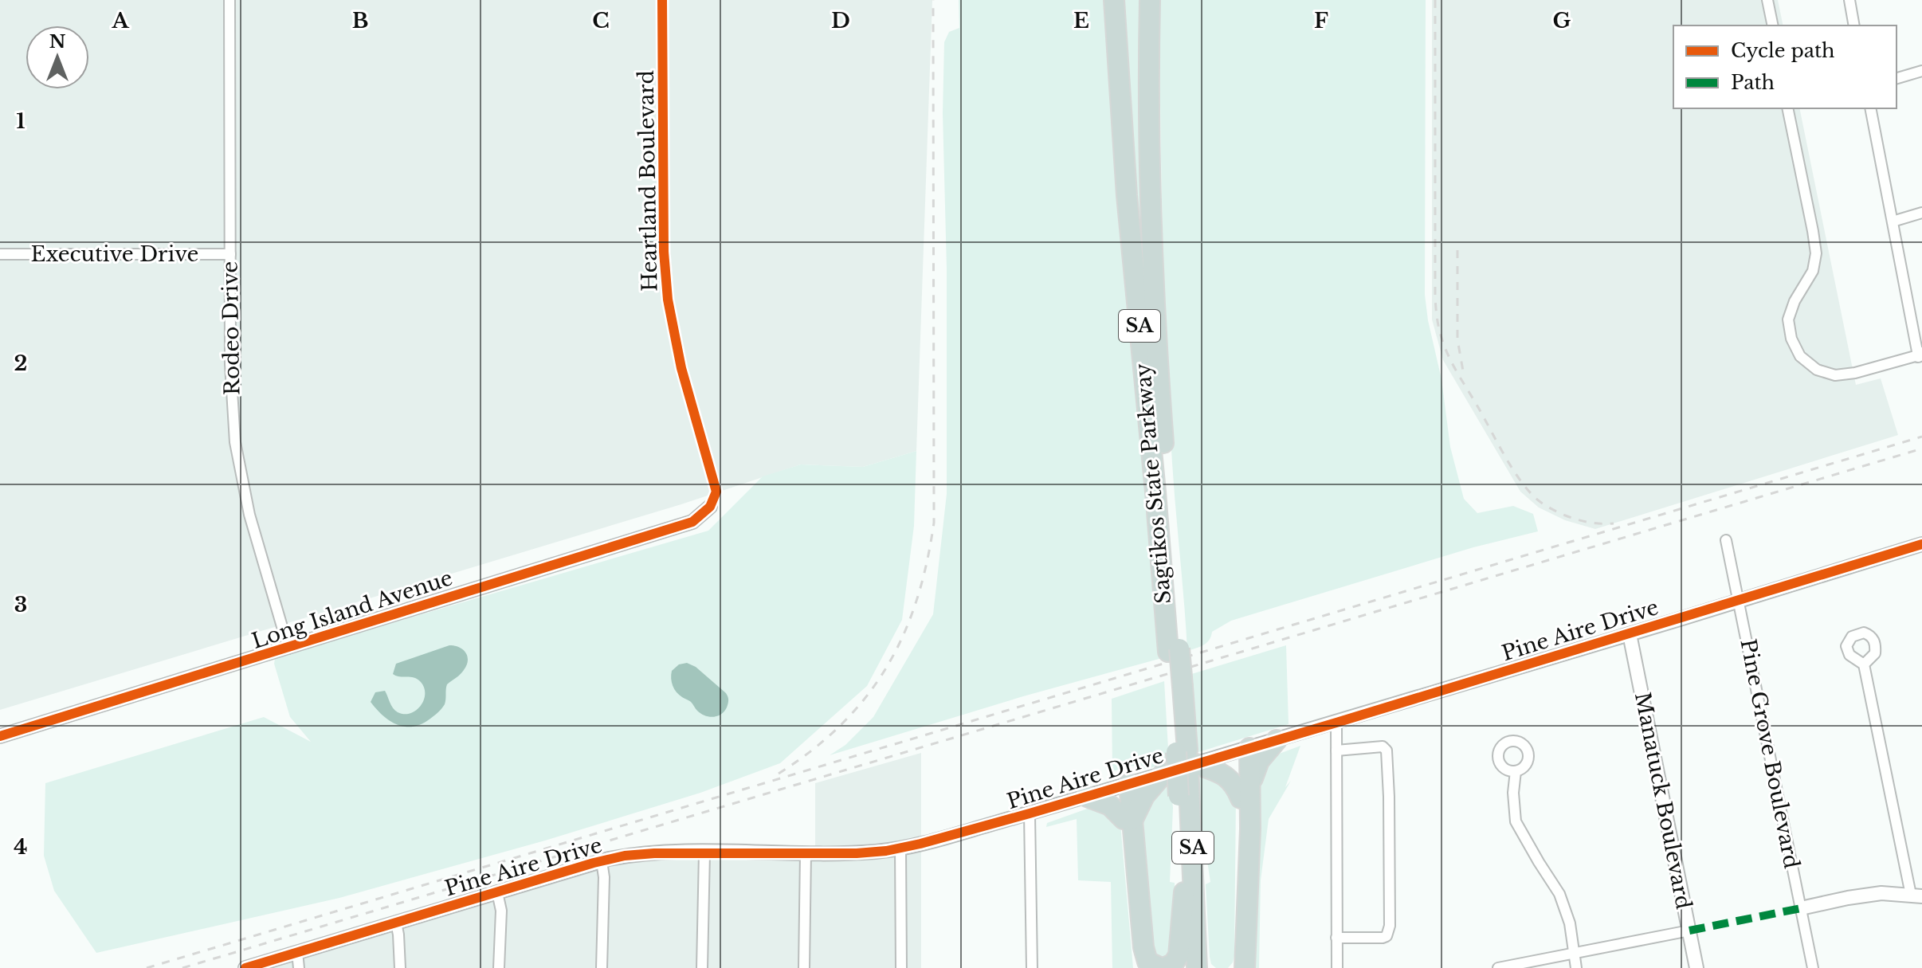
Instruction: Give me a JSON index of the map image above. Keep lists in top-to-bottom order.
{
  "streets": {
    "highway": ["SA", "Sagtikos State Parkway"],
    "street": [
      "Heartland Boulevard",
      "Executive Drive",
      "Rodeo Drive",
      "Long Island Avenue",
      "Pine Aire Drive",
      "Pine Grove Boulevard",
      "Manatuck Boulevard"
    ]
  },
  "crossings": [
    ["Heartland Boulevard", "Long Island Avenue"],
    ["Executive Drive", "Rodeo Drive"],
    ["Rodeo Drive", "Long Island Avenue"],
    ["Sagtikos State Parkway", "Pine Aire Drive"],
    ["Pine Aire Drive", "Pine Grove Boulevard"],
    ["Pine Aire Drive", "Manatuck Boulevard"]
  ],
  "legend": ["Cycle path", "Path"],
  "north": "top",
  "grid": {
    "columns": [
      "A",
      "B",
      "C",
      "D",
      "E",
      "F",
      "G"
    ],
    "rows": [
      "1",
      "2",
      "3",
      "4"
    ]
  }
}
